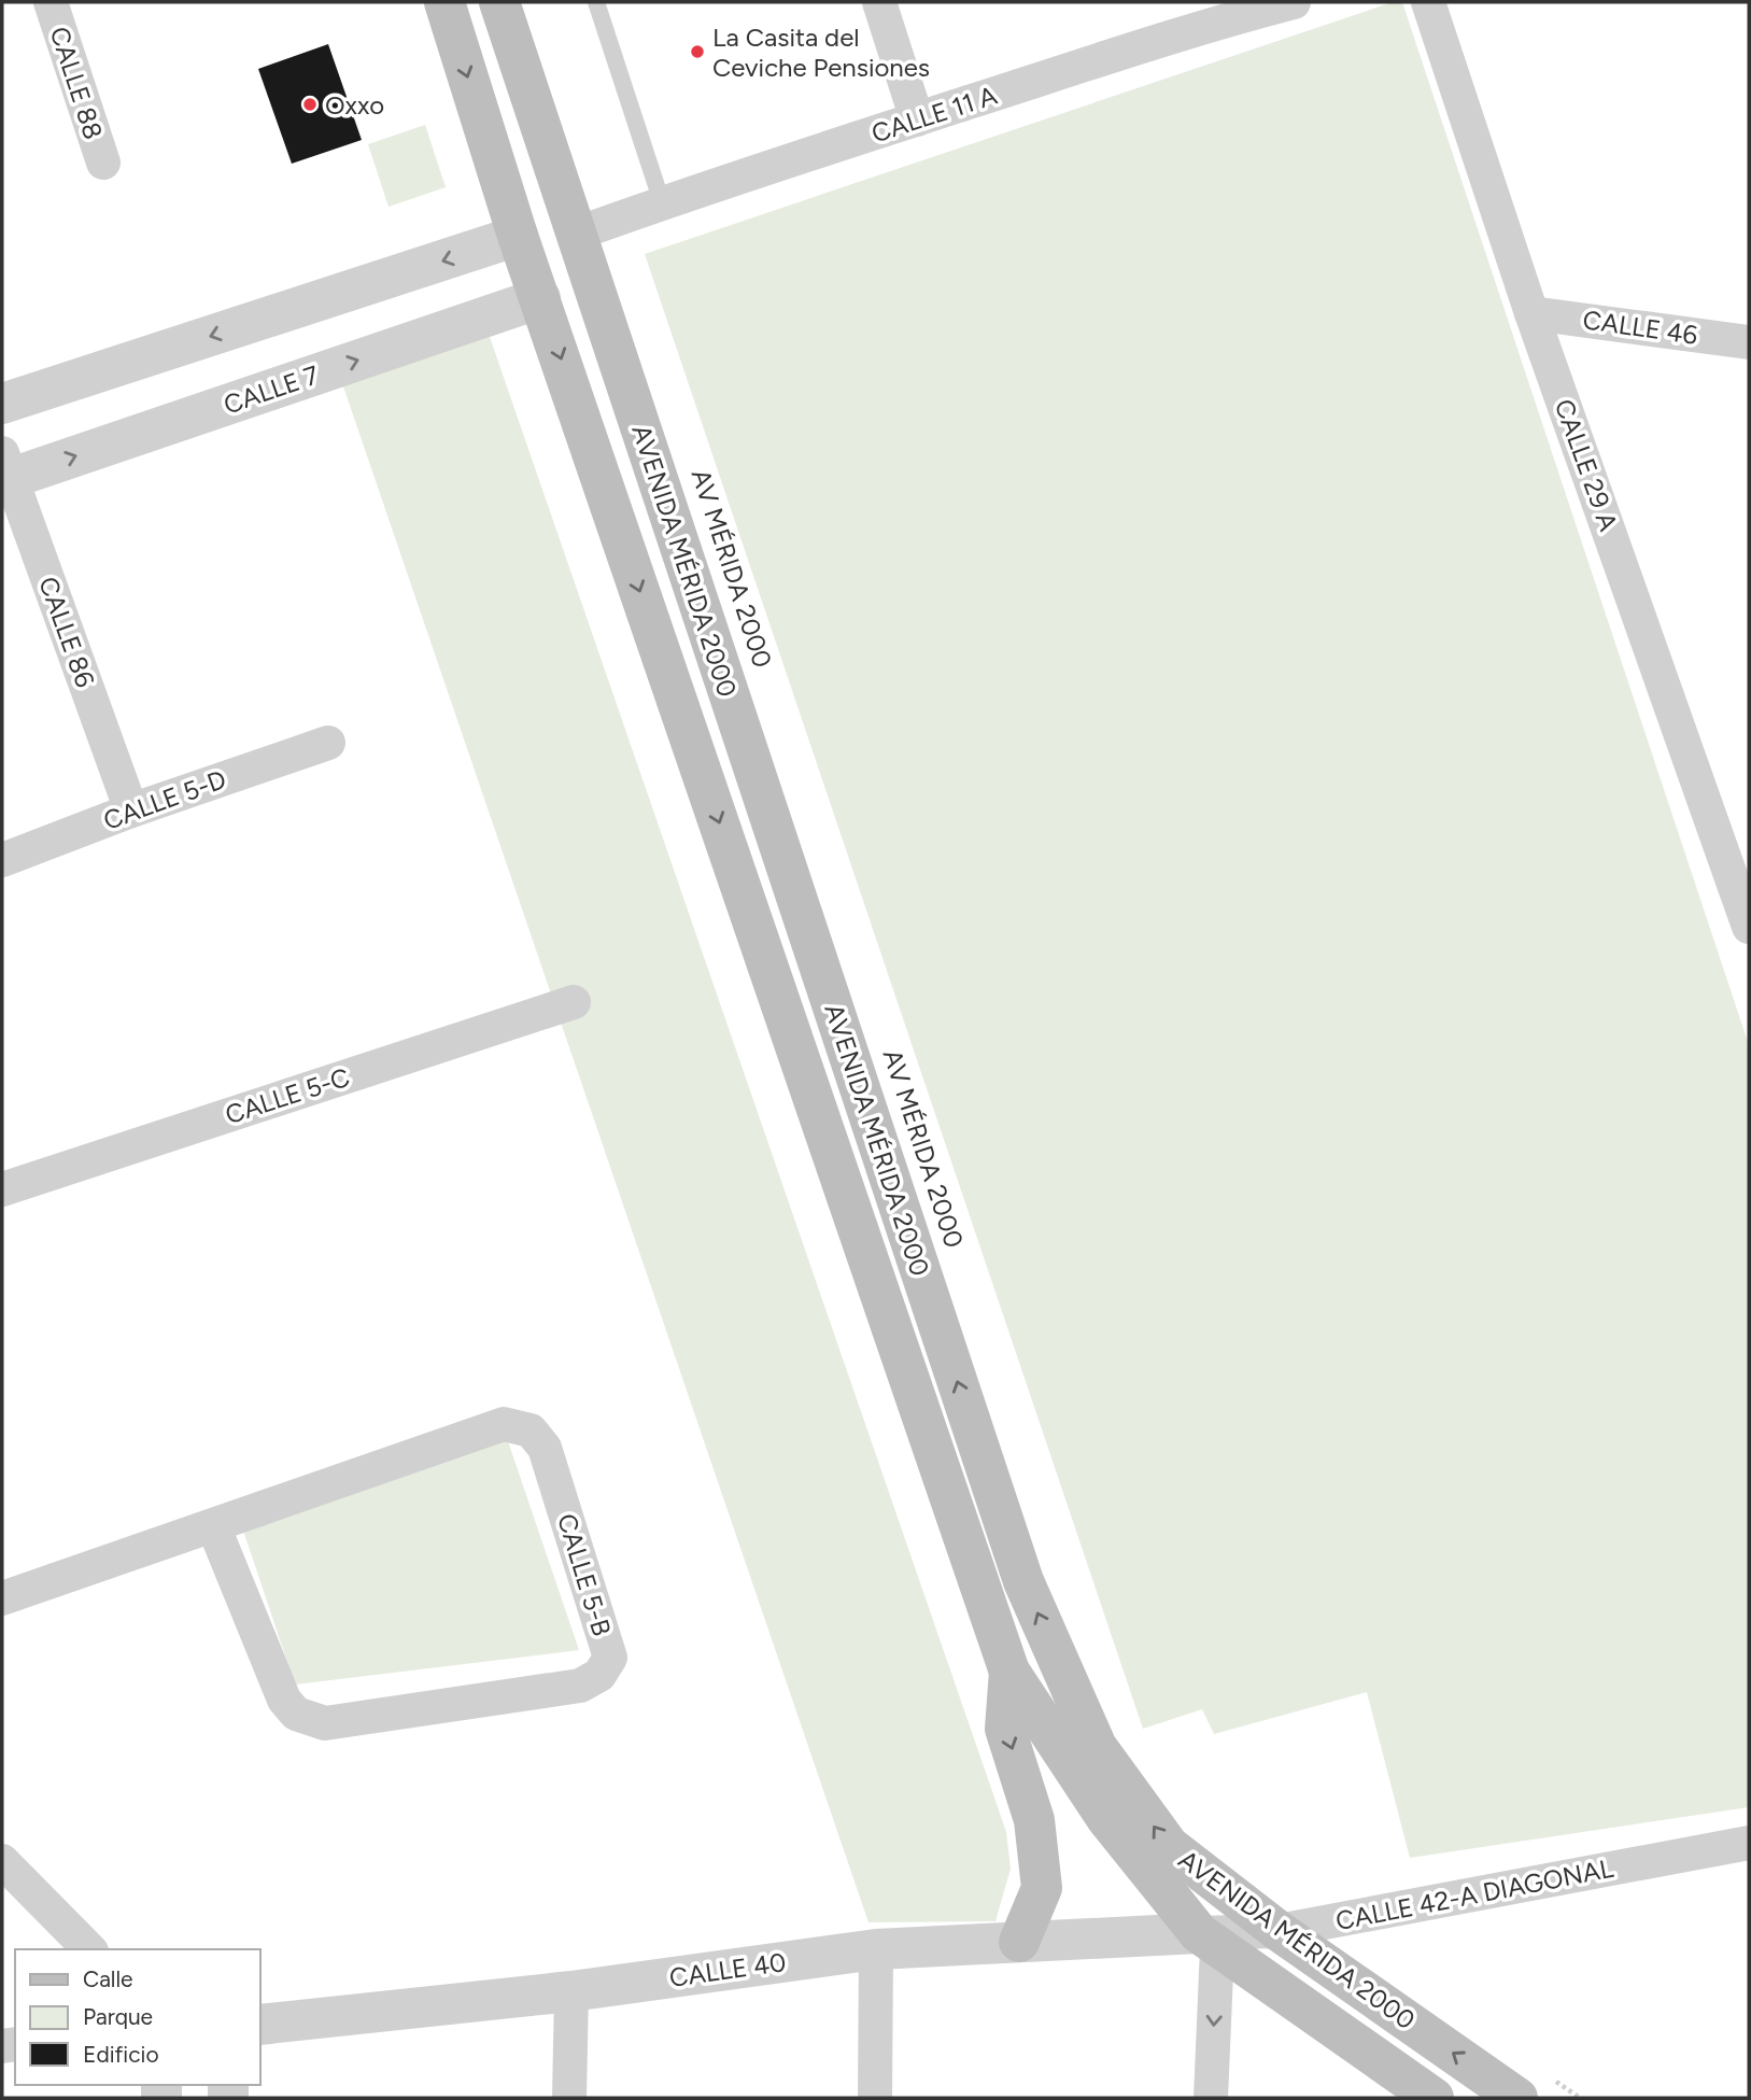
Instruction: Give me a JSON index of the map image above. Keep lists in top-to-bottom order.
{
  "streets": {
    "main road": ["AVENIDA MÉRIDA 2000"],
    "street": [
      "CALLE 88",
      "CALLE 11 A",
      "CALLE 46",
      "CALLE 7",
      "CALLE 29 A",
      "CALLE 86",
      "CALLE 5-D",
      "CALLE 5-C",
      "CALLE 5-B",
      "CALLE 42-A DIAGONAL",
      "CALLE 40"
    ]
  },
  "crossings": [
    ["CALLE 11 A", "AVENIDA MÉRIDA 2000"],
    ["CALLE 46", "CALLE 29 A"],
    ["CALLE 7", "AVENIDA MÉRIDA 2000"],
    ["CALLE 7", "CALLE 86"],
    ["AVENIDA MÉRIDA 2000", "CALLE 42-A DIAGONAL"],
    ["AVENIDA MÉRIDA 2000", "CALLE 40"],
    ["CALLE 86", "CALLE 5-D"],
    ["CALLE 42-A DIAGONAL", "CALLE 40"]
  ],
  "places": ["La Casita del Ceviche Pensiones", "Oxxo"],
  "legend": ["Calle", "Parque", "Edificio"]
}
